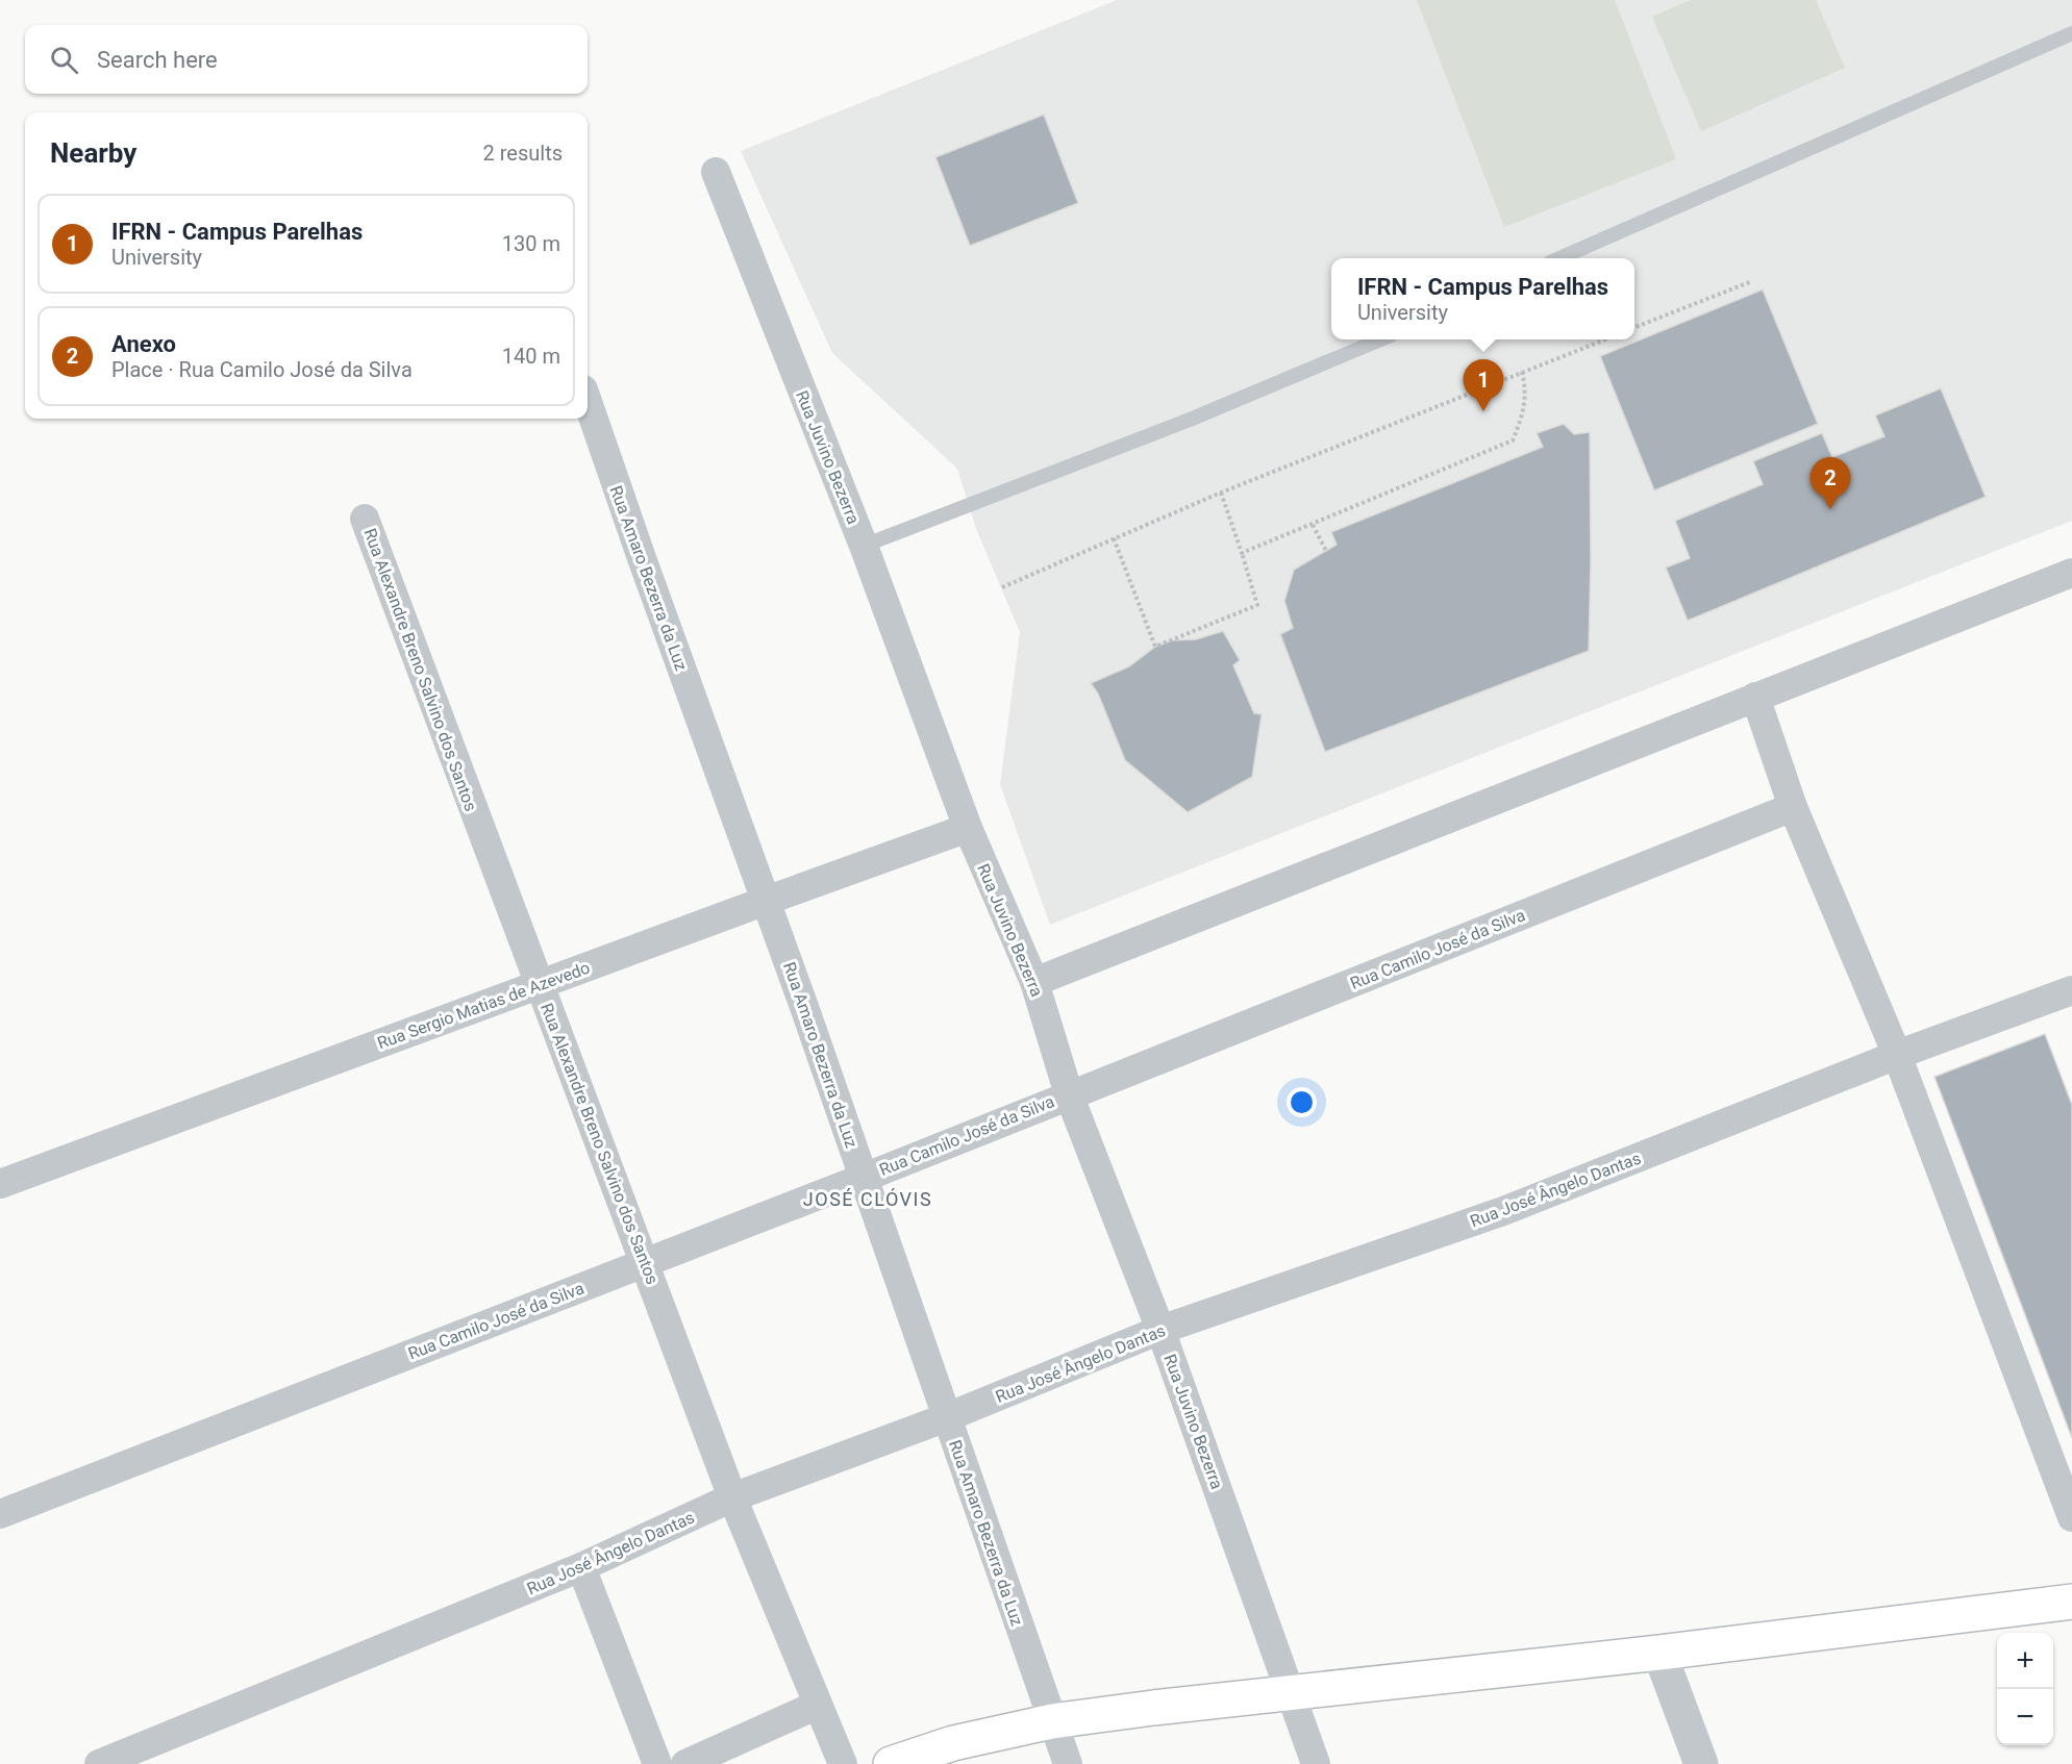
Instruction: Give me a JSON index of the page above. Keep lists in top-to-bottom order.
{
  "streets": {
    "street": [
      "Rua Juvino Bezerra",
      "Rua Amaro Bezerra da Luz",
      "Rua Alexandre Breno Salvino dos Santos",
      "Rua Camilo José da Silva",
      "Rua Sergio Matias de Azevedo",
      "Rua José Ângelo Dantas"
    ]
  },
  "crossings": [
    ["Rua Juvino Bezerra", "Rua Camilo José da Silva"],
    ["Rua Juvino Bezerra", "Rua Sergio Matias de Azevedo"],
    ["Rua Juvino Bezerra", "Rua José Ângelo Dantas"],
    ["Rua Amaro Bezerra da Luz", "Rua Camilo José da Silva"],
    ["Rua Amaro Bezerra da Luz", "Rua Sergio Matias de Azevedo"],
    ["Rua Amaro Bezerra da Luz", "Rua José Ângelo Dantas"],
    ["Rua Alexandre Breno Salvino dos Santos", "Rua Camilo José da Silva"],
    ["Rua Alexandre Breno Salvino dos Santos", "Rua Sergio Matias de Azevedo"],
    ["Rua Alexandre Breno Salvino dos Santos", "Rua José Ângelo Dantas"]
  ],
  "districts": ["JOSÉ CLÓVIS"],
  "page": {
    "search": "Search here",
    "heading": ["Nearby", "2 results"],
    "list": [
      {
        "mark": "1",
        "name": "IFRN - Campus Parelhas",
        "note": "University",
        "value": "130 m"
      },
      {
        "mark": "2",
        "name": "Anexo",
        "note": "Place · Rua Camilo José da Silva",
        "value": "140 m"
      }
    ],
    "popup": ["IFRN - Campus Parelhas", "University"],
    "pins": ["1", "2"],
    "map_buttons": ["+", "−"]
  }
}
